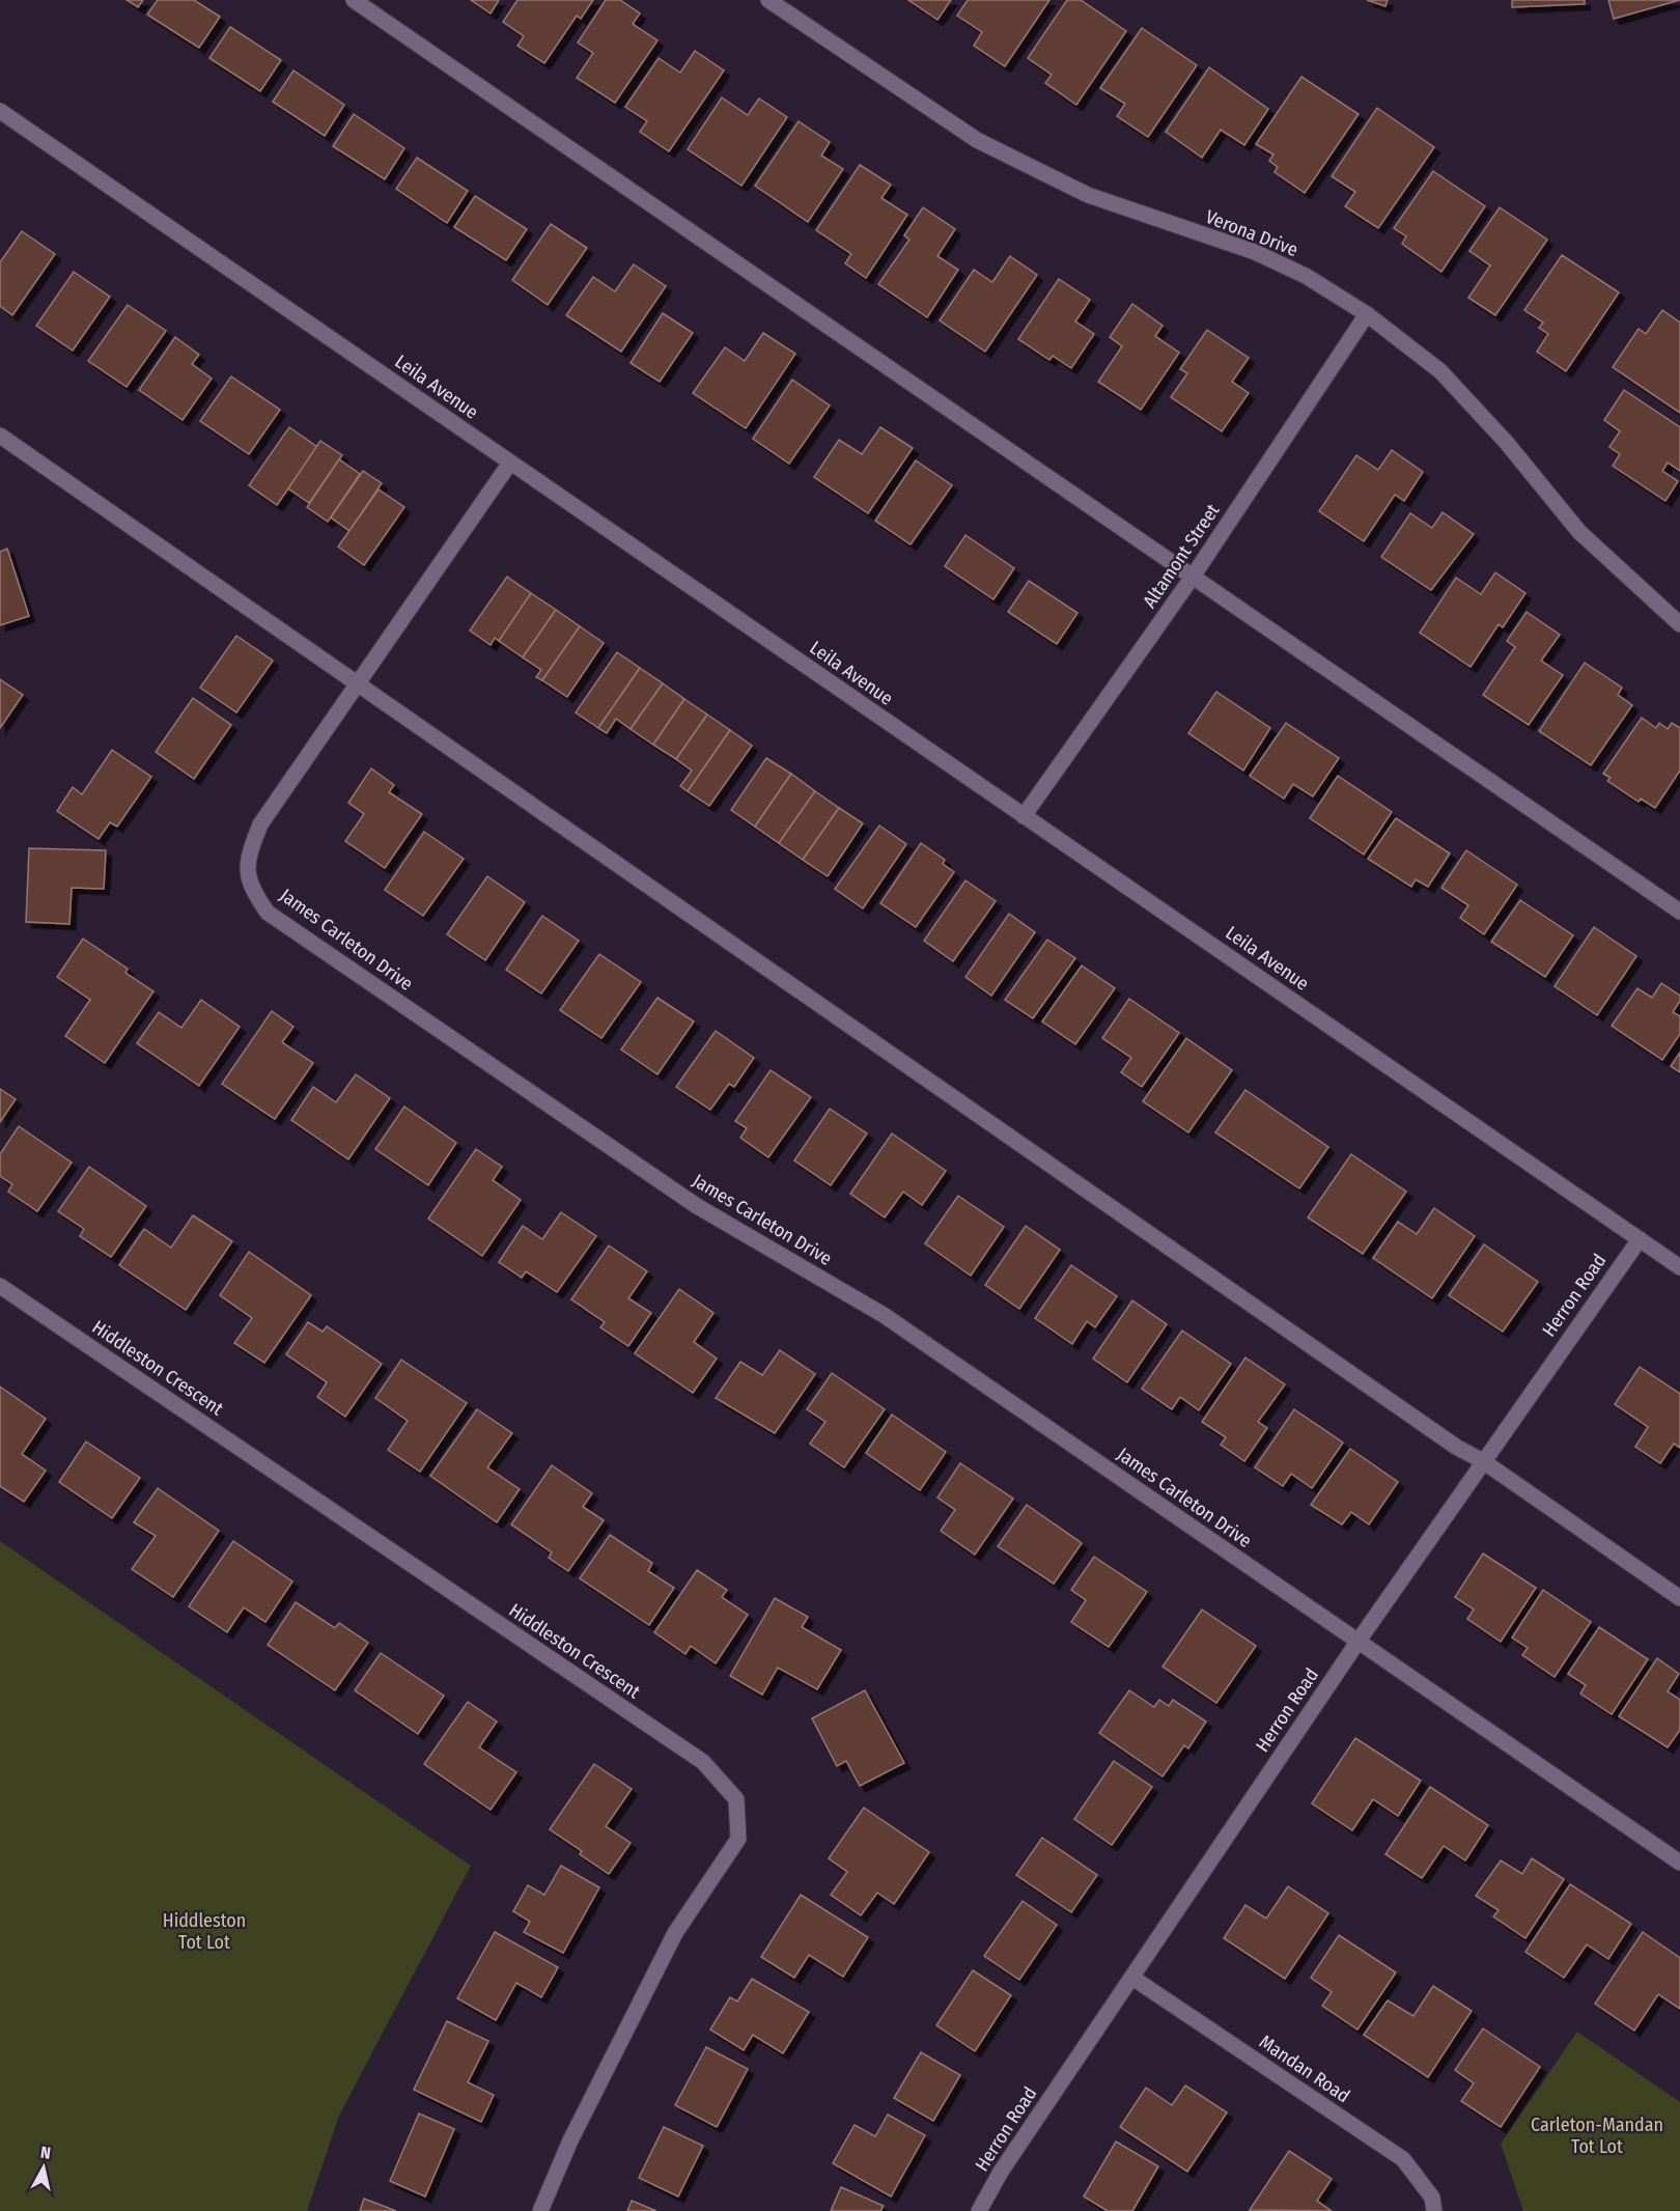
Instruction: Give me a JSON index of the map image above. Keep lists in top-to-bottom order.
{
  "streets": {
    "street": [
      "Verona Drive",
      "Leila Avenue",
      "Altamont Street",
      "James Carleton Drive",
      "Herron Road",
      "Hiddleston Crescent",
      "Mandan Road"
    ]
  },
  "crossings": [
    ["Verona Drive", "Altamont Street"],
    ["Leila Avenue", "Altamont Street"],
    ["Leila Avenue", "James Carleton Drive"],
    ["Leila Avenue", "Herron Road"],
    ["James Carleton Drive", "Herron Road"],
    ["Herron Road", "Mandan Road"]
  ],
  "parks": ["Hiddleston Tot Lot", "Carleton-Mandan Tot Lot"],
  "north": "top"
}
